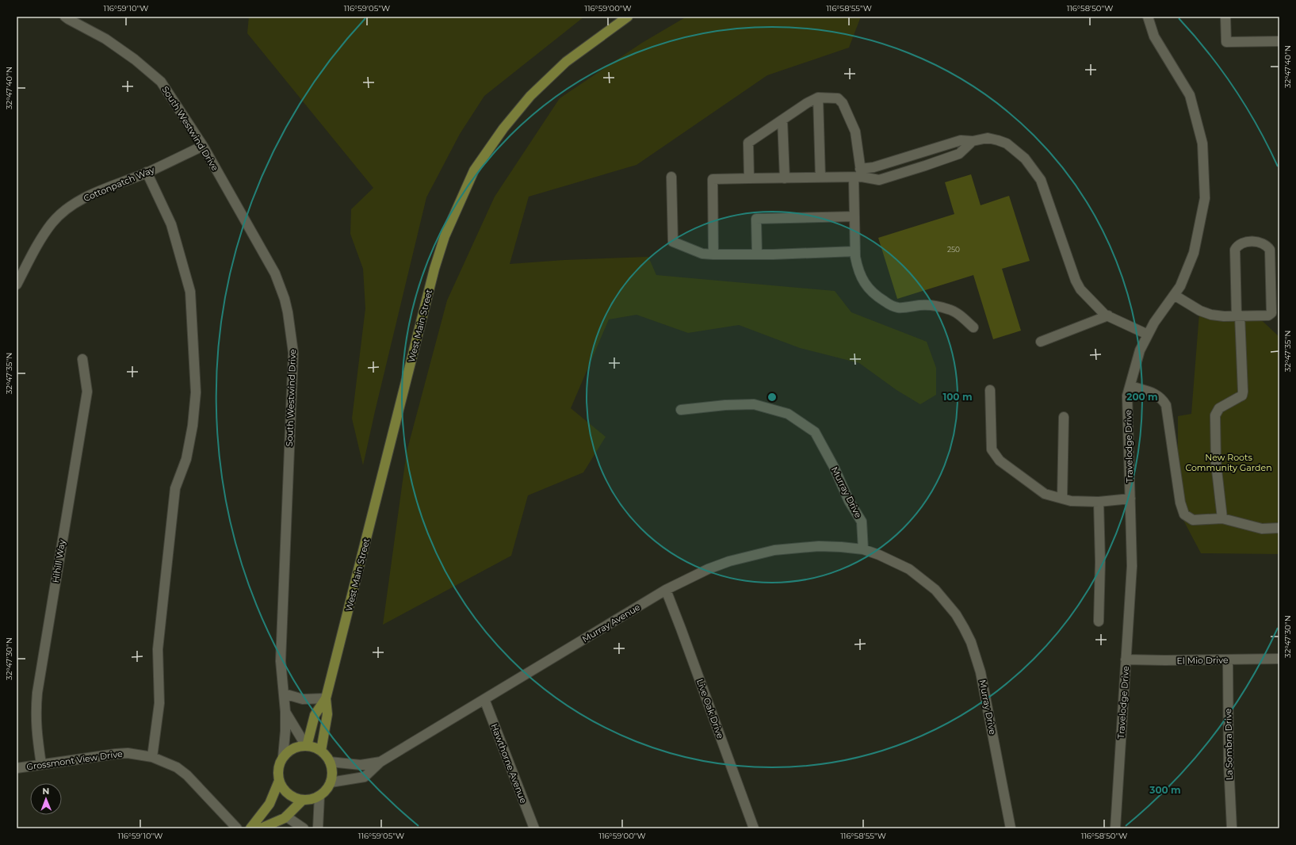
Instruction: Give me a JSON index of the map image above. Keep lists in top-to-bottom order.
{
  "streets": {
    "main road": ["West Main Street"],
    "street": [
      "South Westwind Drive",
      "Cottonpatch Way",
      "Travelodge Drive",
      "Murray Drive",
      "Hihill Way",
      "Murray Avenue",
      "El Mio Drive",
      "Live Oak Drive",
      "La Sombra Drive",
      "Grossmont View Drive",
      "Hawthorne Avenue"
    ]
  },
  "crossings": [
    ["South Westwind Drive", "Cottonpatch Way"],
    ["South Westwind Drive", "West Main Street"],
    ["South Westwind Drive", "Murray Avenue"],
    ["West Main Street", "Murray Avenue"],
    ["Travelodge Drive", "El Mio Drive"],
    ["Murray Drive", "Murray Avenue"],
    ["Hihill Way", "Grossmont View Drive"],
    ["Murray Avenue", "Live Oak Drive"],
    ["Murray Avenue", "Hawthorne Avenue"],
    ["El Mio Drive", "La Sombra Drive"]
  ],
  "parks": ["New Roots Community Garden"],
  "house_numbers": ["250"],
  "north": "top",
  "coordinates": [
    "116°59'10\"W",
    "116°59'05\"W",
    "116°59'00\"W",
    "116°58'55\"W",
    "116°58'50\"W",
    "32°47'40\"N",
    "32°47'35\"N",
    "32°47'30\"N"
  ],
  "rings": ["100 m", "200 m", "300 m"]
}
